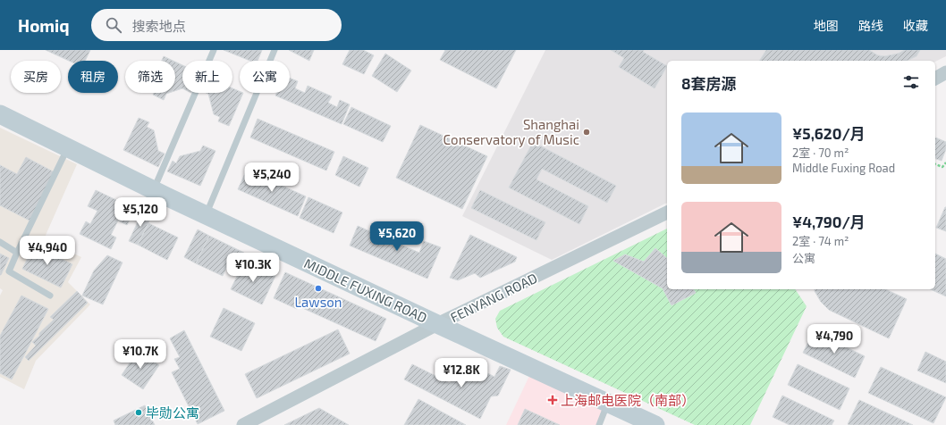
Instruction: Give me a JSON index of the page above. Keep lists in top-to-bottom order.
{
  "streets": {
    "main road": ["MIDDLE FUXING ROAD"],
    "street": ["FENYANG ROAD"]
  },
  "crossings": [
    ["MIDDLE FUXING ROAD", "FENYANG ROAD"]
  ],
  "places": {
    "other": ["Shanghai Conservatory of Music", "Lawson", "毕勋公寓"],
    "health": ["上海邮电医院（南部）"]
  },
  "page": {
    "header": "Homiq",
    "search": "搜索地点",
    "nav": ["地图", "路线", "收藏"],
    "chip": [
      "买房",
      "租房",
      "筛选",
      "新上",
      "公寓"
    ],
    "heading": "8套房源",
    "list": [
      {
        "name": "¥5,620/月",
        "note": "2室 · 70 m² · Middle Fuxing Road"
      },
      {
        "name": "¥4,790/月",
        "note": "2室 · 74 m² · 公寓"
      }
    ],
    "price": [
      "¥5,240",
      "¥5,120",
      "¥5,620",
      "¥4,940",
      "¥10.3K",
      "¥4,790",
      "¥10.7K",
      "¥12.8K"
    ]
  }
}
